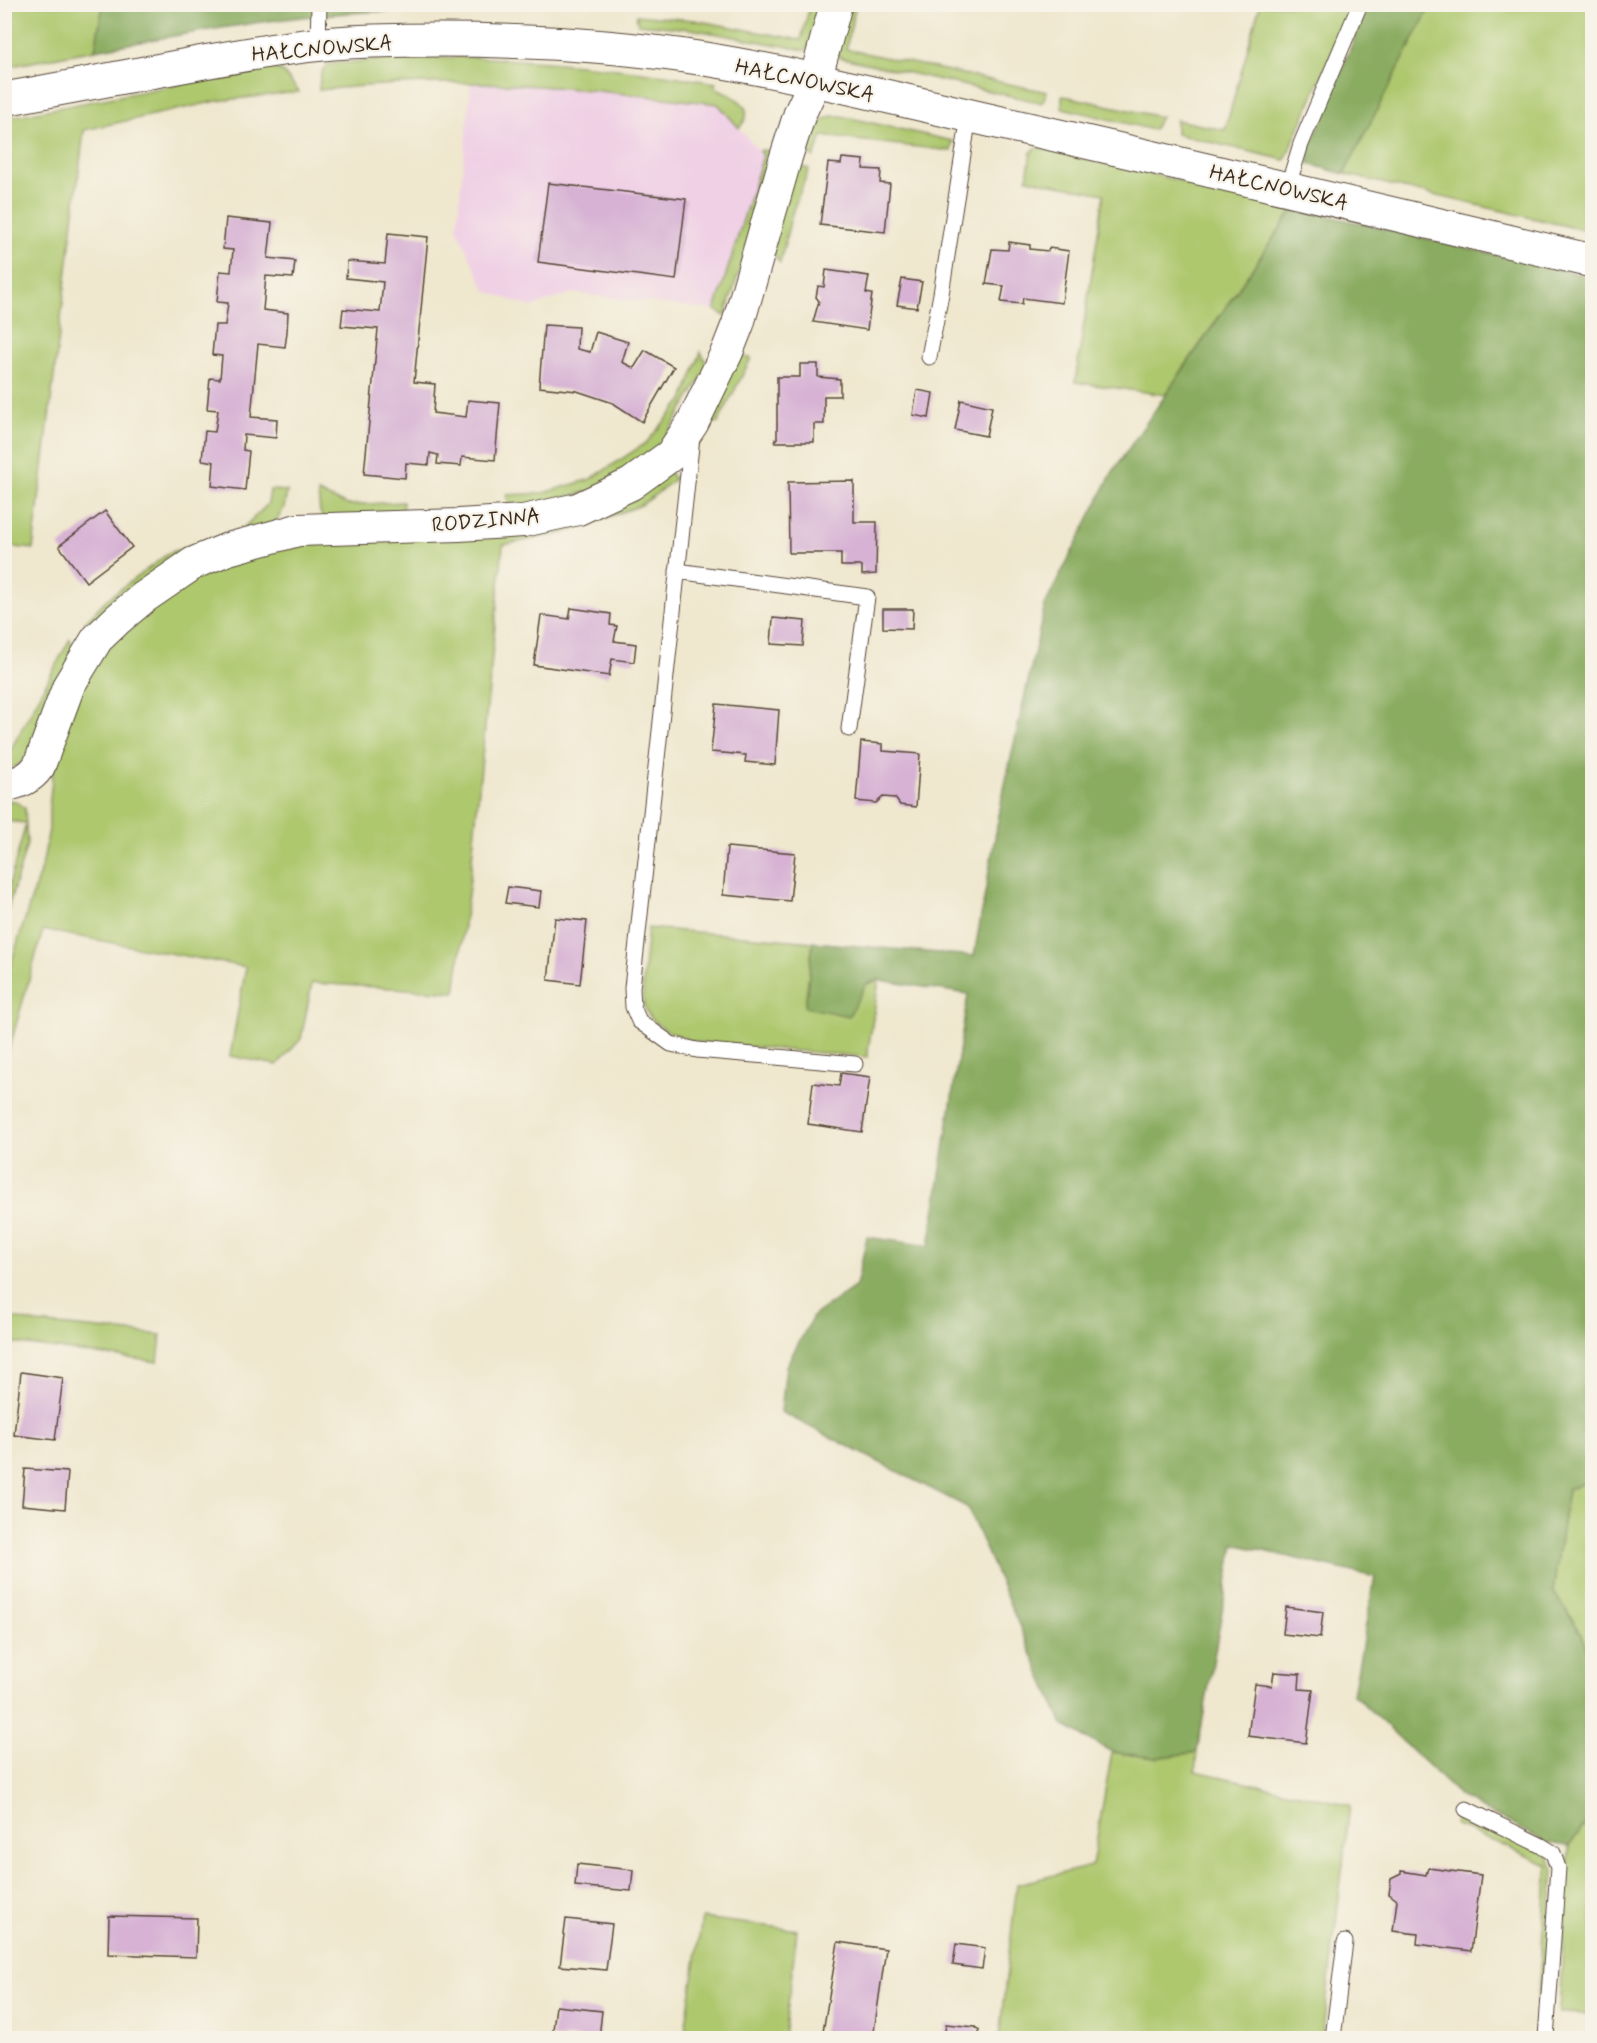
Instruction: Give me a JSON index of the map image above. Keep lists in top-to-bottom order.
{
  "streets": {
    "street": ["HAŁCNOWSKA", "RODZINNA"]
  },
  "crossings": [
    ["HAŁCNOWSKA", "RODZINNA"]
  ]
}
